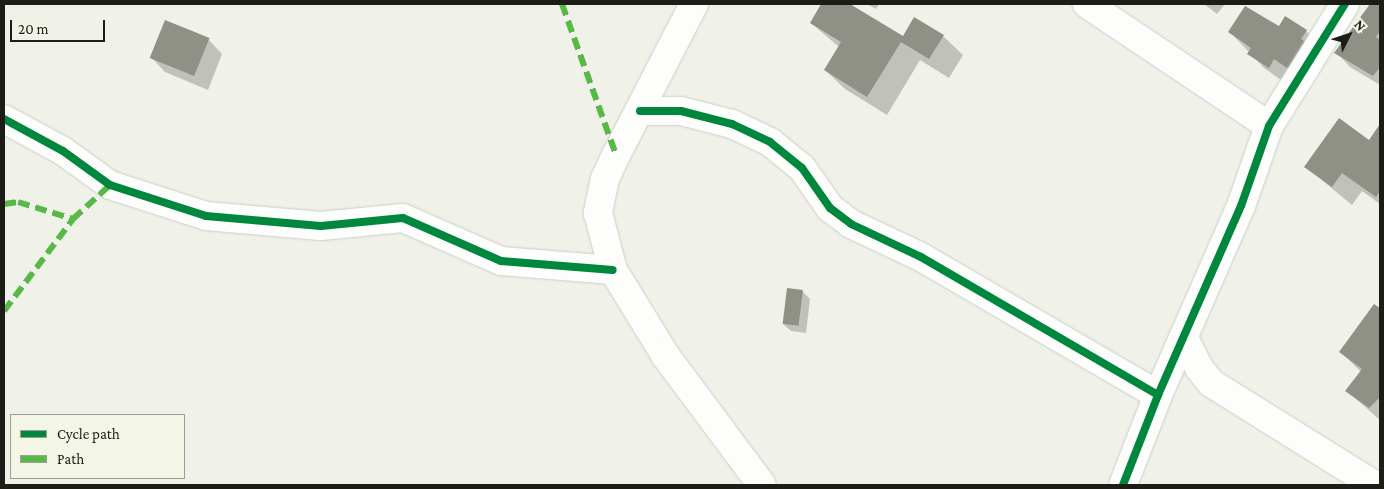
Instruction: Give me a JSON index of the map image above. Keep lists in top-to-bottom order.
{
  "legend": ["Cycle path", "Path"],
  "scale_bar": "20 m",
  "north": "top right"
}
